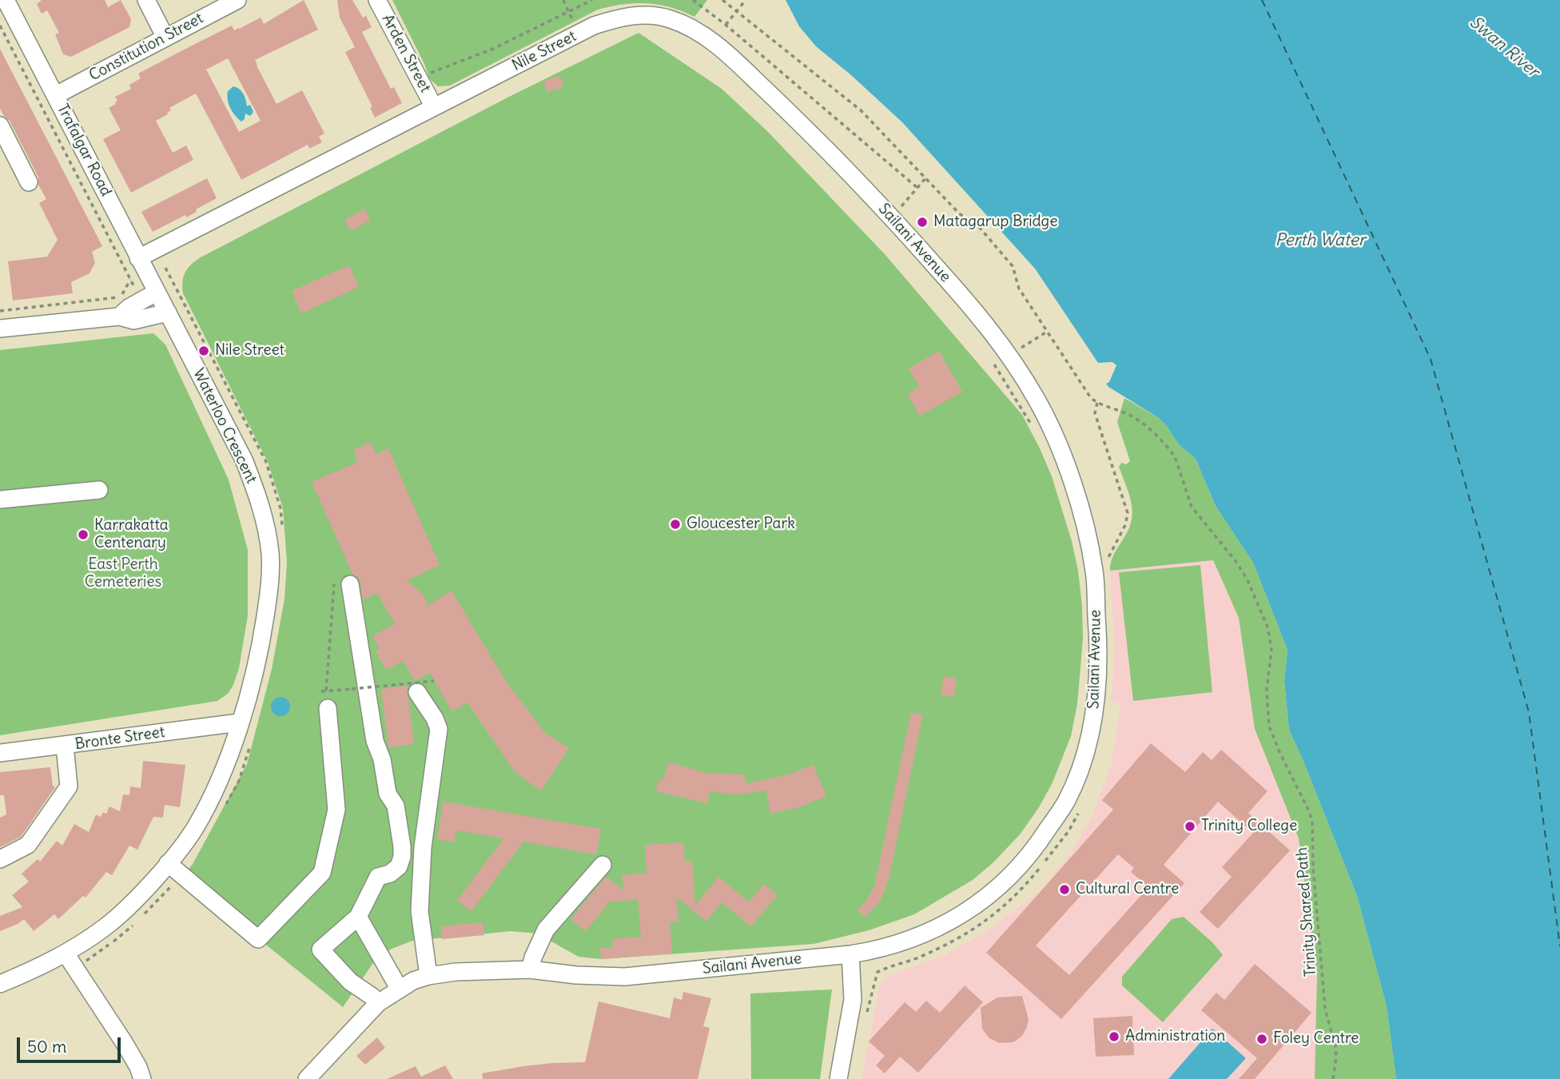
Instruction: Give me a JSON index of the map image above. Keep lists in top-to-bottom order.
{
  "streets": {
    "street": [
      "Constitution Street",
      "Nile Street",
      "Arden Street",
      "Trafalgar Road",
      "Sailani Avenue",
      "Waterloo Crescent",
      "Bronte Street"
    ],
    "path": ["Trinity Shared Path"]
  },
  "crossings": [
    ["Constitution Street", "Trafalgar Road"],
    ["Nile Street", "Arden Street"],
    ["Nile Street", "Trafalgar Road"],
    ["Nile Street", "Sailani Avenue"],
    ["Trafalgar Road", "Waterloo Crescent"],
    ["Waterloo Crescent", "Bronte Street"]
  ],
  "water": ["Swan River", "Perth Water"],
  "parks": ["East Perth Cemeteries"],
  "places": [
    "Matagarup Bridge",
    "Nile Street",
    "Gloucester Park",
    "Karrakatta Centenary",
    "Trinity College",
    "Cultural Centre",
    "Administration",
    "Foley Centre"
  ],
  "scale_bar": "50 m"
}
